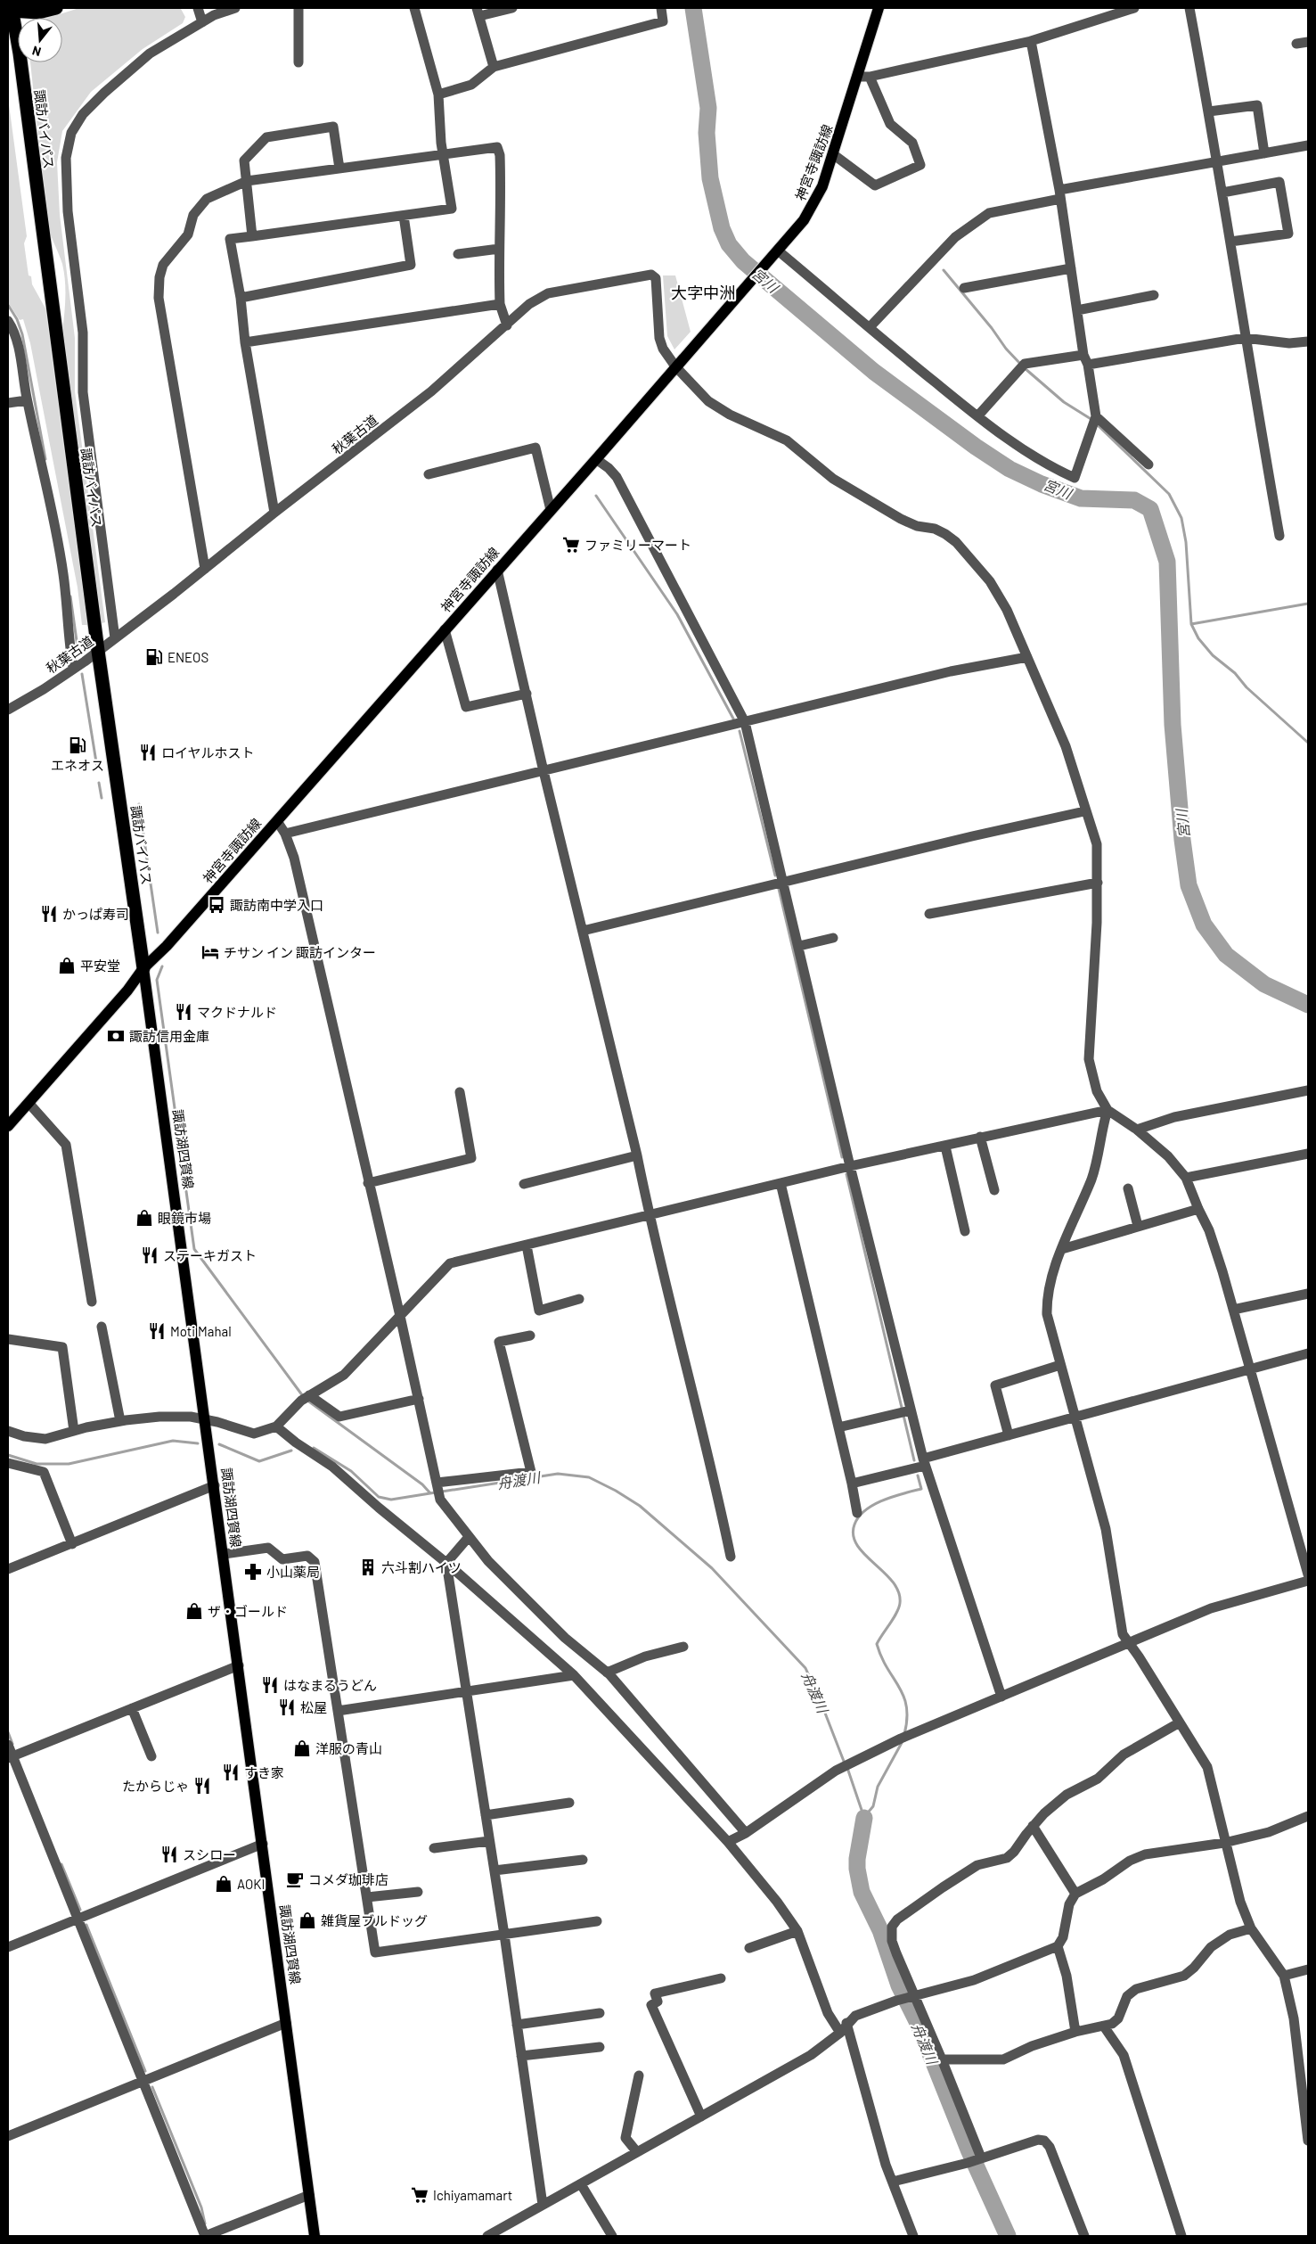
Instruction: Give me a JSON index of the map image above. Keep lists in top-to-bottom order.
{
  "streets": {
    "highway": ["諏訪バイパス"],
    "main road": ["神宮寺諏訪線", "諏訪湖四賀線"],
    "street": ["秋葉古道"]
  },
  "crossings": [
    ["諏訪バイパス", "神宮寺諏訪線"],
    ["諏訪バイパス", "秋葉古道"],
    ["諏訪バイパス", "諏訪湖四賀線"],
    ["神宮寺諏訪線", "秋葉古道"],
    ["神宮寺諏訪線", "諏訪湖四賀線"]
  ],
  "districts": ["大字中洲"],
  "water": ["宮川", "舟渡川"],
  "places": {
    "supermarket": ["ファミリーマート", "Ichiyamamart"],
    "fuel station": ["ENEOS", "エネオス"],
    "restaurant": [
      "ロイヤルホスト",
      "かっぱ寿司",
      "マクドナルド",
      "ステーキガスト",
      "Moti Mahal",
      "はなまるうどん",
      "松屋",
      "すき家",
      "たからじゃ",
      "スシロー"
    ],
    "bus stop": ["諏訪南中学入口"],
    "hotel": ["チサン イン 諏訪インター"],
    "shop": [
      "平安堂",
      "眼鏡市場",
      "ザ・ゴールド",
      "洋服の青山",
      "AOKI",
      "雑貨屋ブルドッグ"
    ],
    "bank": ["諏訪信用金庫"],
    "building": ["六斗割ハイツ"],
    "pharmacy": ["小山薬局"],
    "cafe": ["コメダ珈琲店"]
  },
  "north": "bottom"
}
